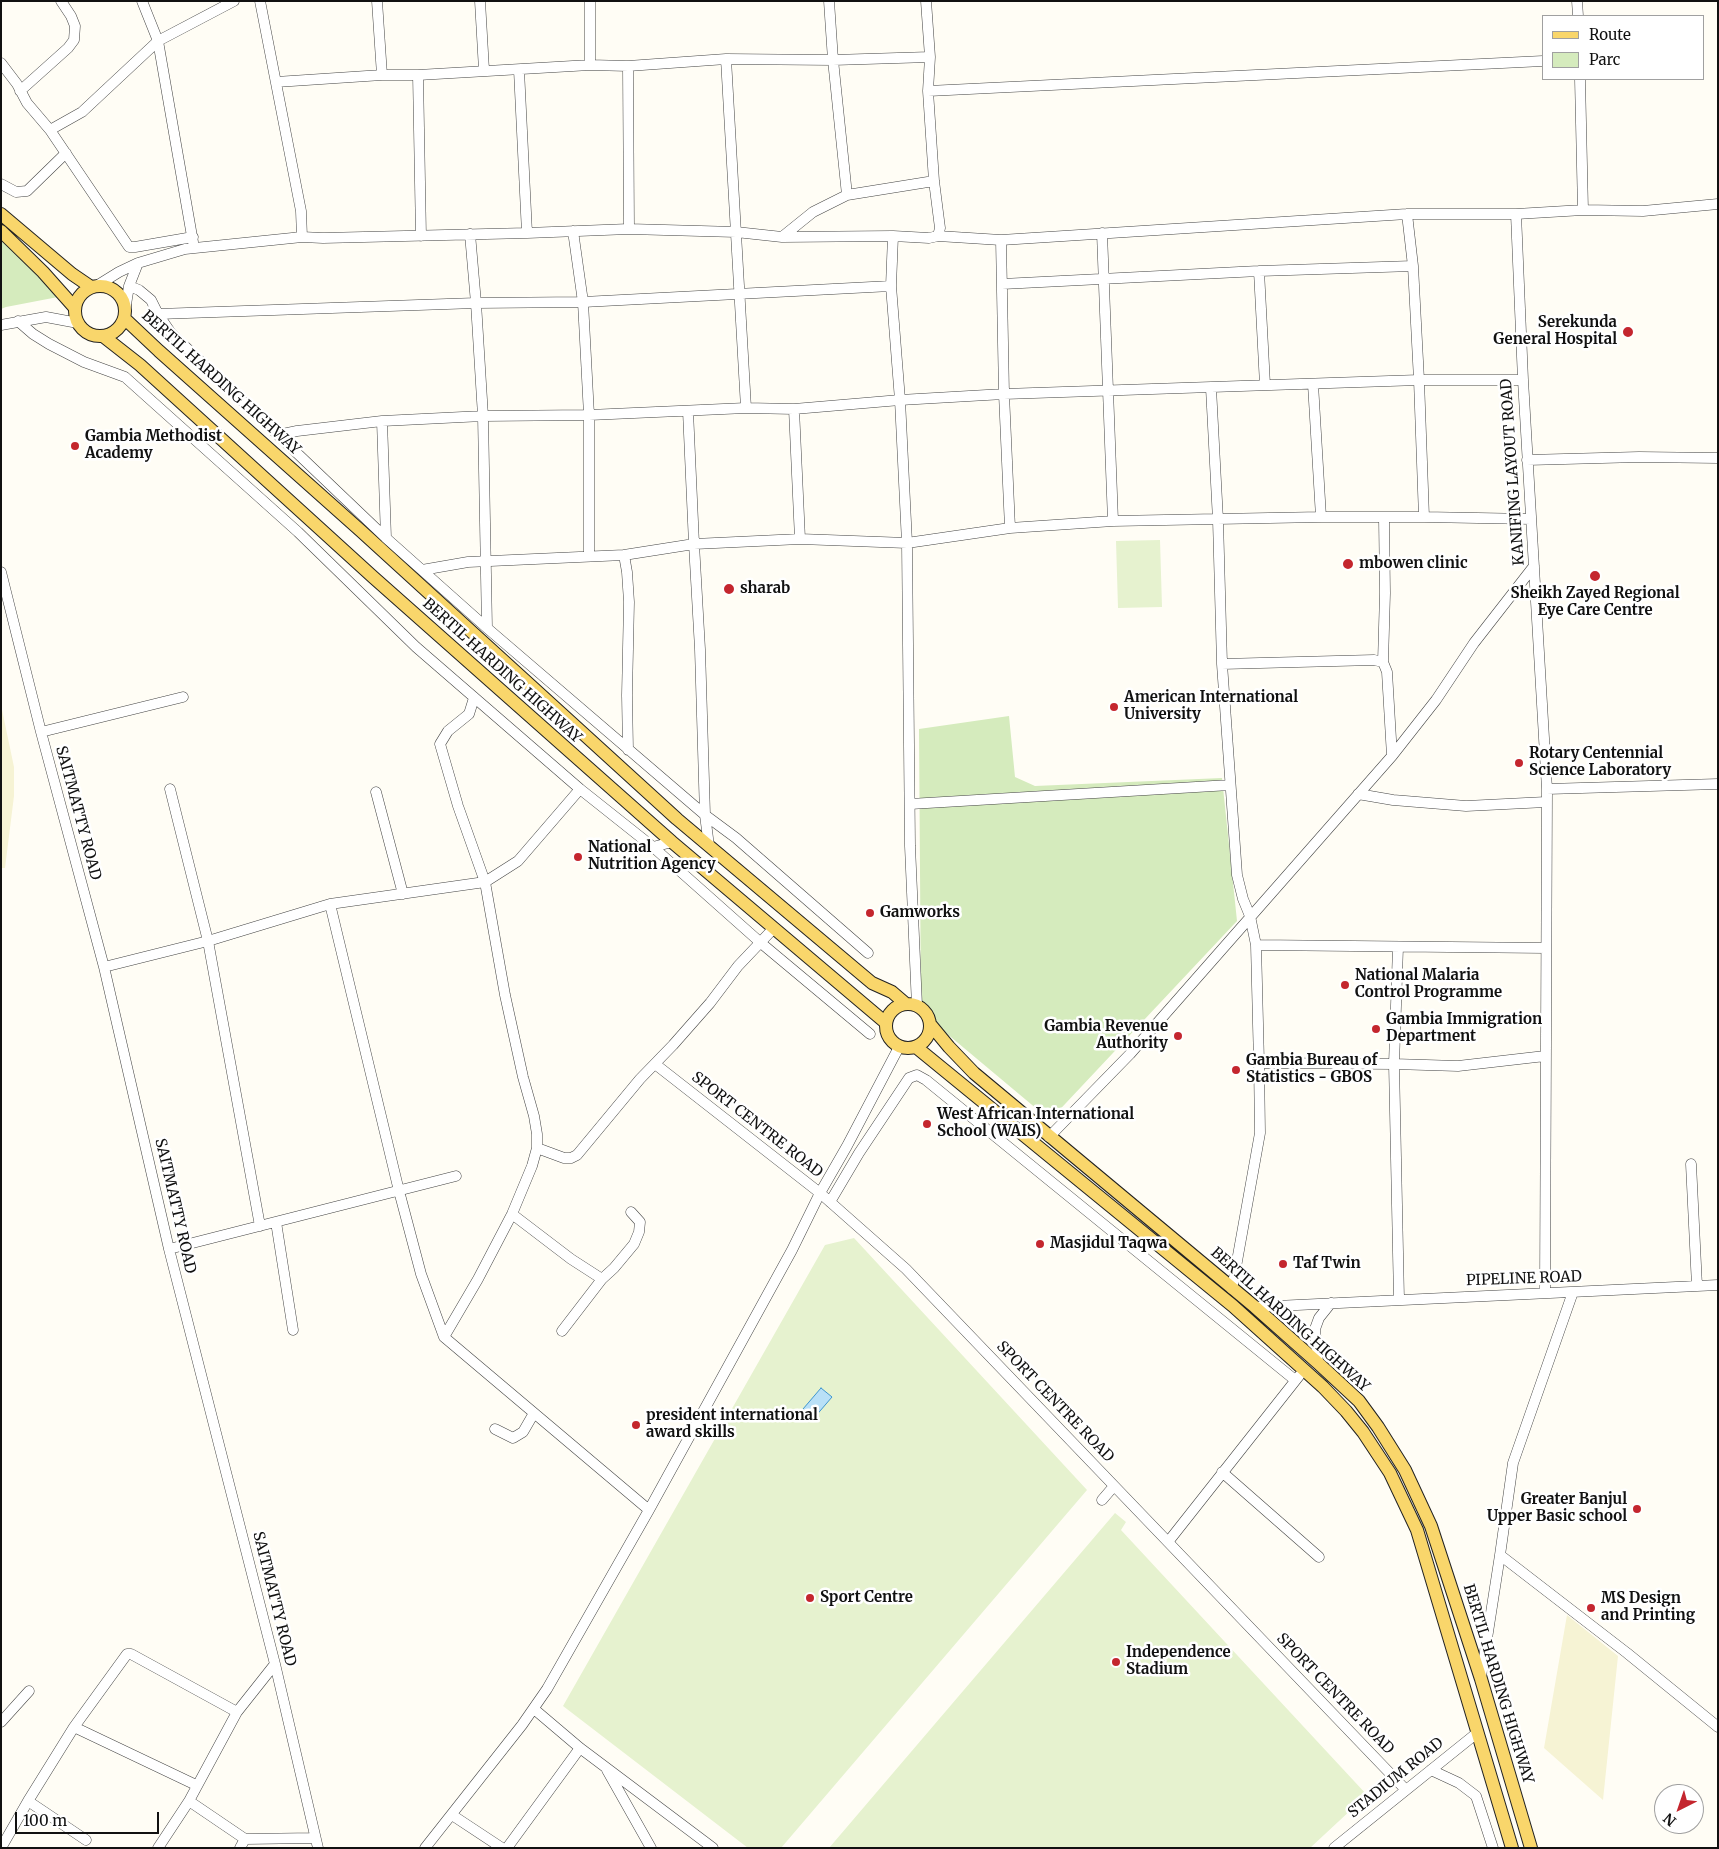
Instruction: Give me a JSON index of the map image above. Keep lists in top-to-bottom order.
{
  "streets": {
    "main road": ["BERTIL HARDING HIGHWAY"],
    "street": [
      "KANIFING LAYOUT ROAD",
      "SAITMATTY ROAD",
      "SPORT CENTRE ROAD",
      "PIPELINE ROAD",
      "STADIUM ROAD"
    ]
  },
  "crossings": [
    ["BERTIL HARDING HIGHWAY", "PIPELINE ROAD"],
    ["BERTIL HARDING HIGHWAY", "STADIUM ROAD"],
    ["KANIFING LAYOUT ROAD", "PIPELINE ROAD"],
    ["SPORT CENTRE ROAD", "STADIUM ROAD"]
  ],
  "places": [
    "Serekunda General Hospital",
    "Gambia Methodist Academy",
    "mbowen clinic",
    "Sheikh Zayed Regional Eye Care Centre",
    "sharab",
    "American International University",
    "Rotary Centennial Science Laboratory",
    "National Nutrition Agency",
    "Gamworks",
    "National Malaria Control Programme",
    "Gambia Immigration Department",
    "Gambia Revenue Authority",
    "Gambia Bureau of Statistics - GBOS",
    "West African International School (WAIS)",
    "Masjidul Taqwa",
    "Taf Twin",
    "president international award skills",
    "Greater Banjul Upper Basic school",
    "Sport Centre",
    "MS Design and Printing",
    "Independence Stadium"
  ],
  "legend": ["Route", "Parc"],
  "scale_bar": "100 m",
  "north": "bottom left"
}
